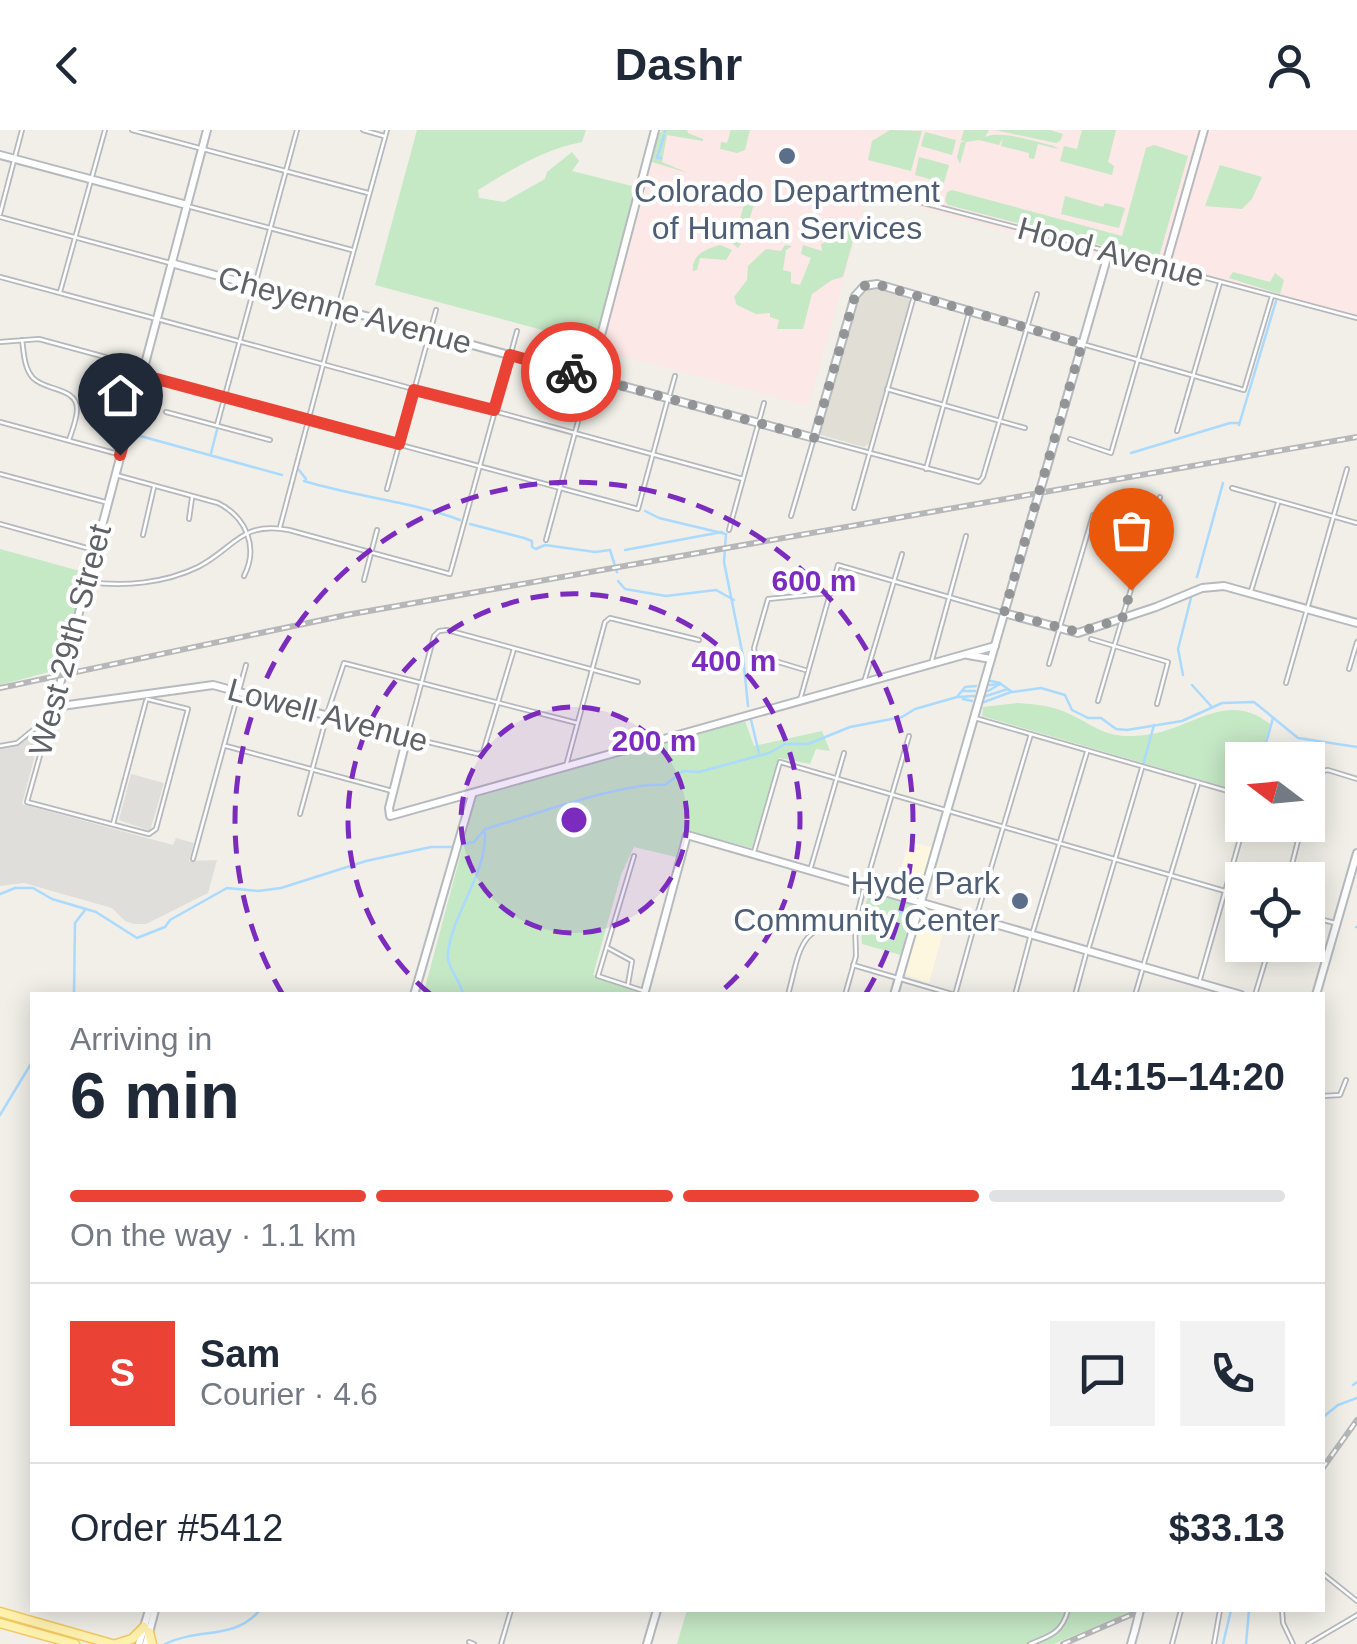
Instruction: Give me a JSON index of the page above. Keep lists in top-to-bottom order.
{
  "streets": {
    "street": [
      "Hood Avenue",
      "Cheyenne Avenue",
      "West 29th Street",
      "Lowell Avenue"
    ]
  },
  "crossings": [
    ["Cheyenne Avenue", "West 29th Street"],
    ["West 29th Street", "Lowell Avenue"]
  ],
  "places": ["Colorado Department of Human Services", "Hyde Park Community Center"],
  "north": "left",
  "page": {
    "header": "Dashr",
    "heading": ["6 min", "Arriving in", "14:15–14:20"],
    "panel": [
      "Sam",
      "Courier · 4.6",
      "Order #5412",
      "$33.13"
    ],
    "bar": "On the way · 1.1 km",
    "round": "S"
  },
  "rings": ["600 m", "400 m", "200 m"]
}
